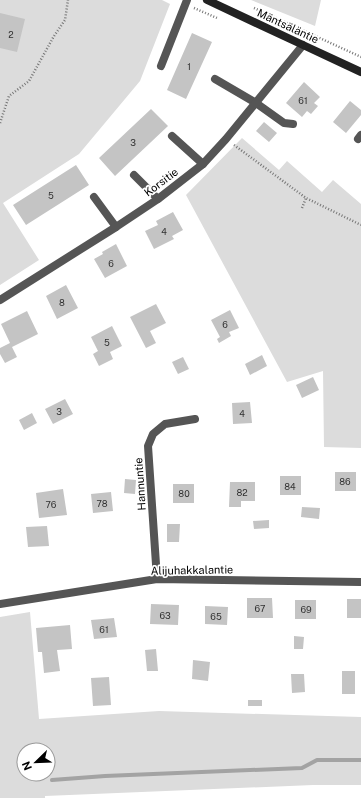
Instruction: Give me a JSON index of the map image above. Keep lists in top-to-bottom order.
{
  "streets": {
    "street": [
      "Mäntsäläntie",
      "Korsitie",
      "Hannuntie",
      "Alijuhakkalantie"
    ]
  },
  "crossings": [
    ["Mäntsäläntie", "Korsitie"],
    ["Hannuntie", "Alijuhakkalantie"]
  ],
  "house_numbers": [
    "2",
    "1",
    "61",
    "3",
    "5",
    "4",
    "6",
    "8",
    "6",
    "5",
    "3",
    "4",
    "86",
    "84",
    "82",
    "80",
    "78",
    "76",
    "67",
    "69",
    "63",
    "65",
    "61"
  ],
  "north": "bottom left"
}
